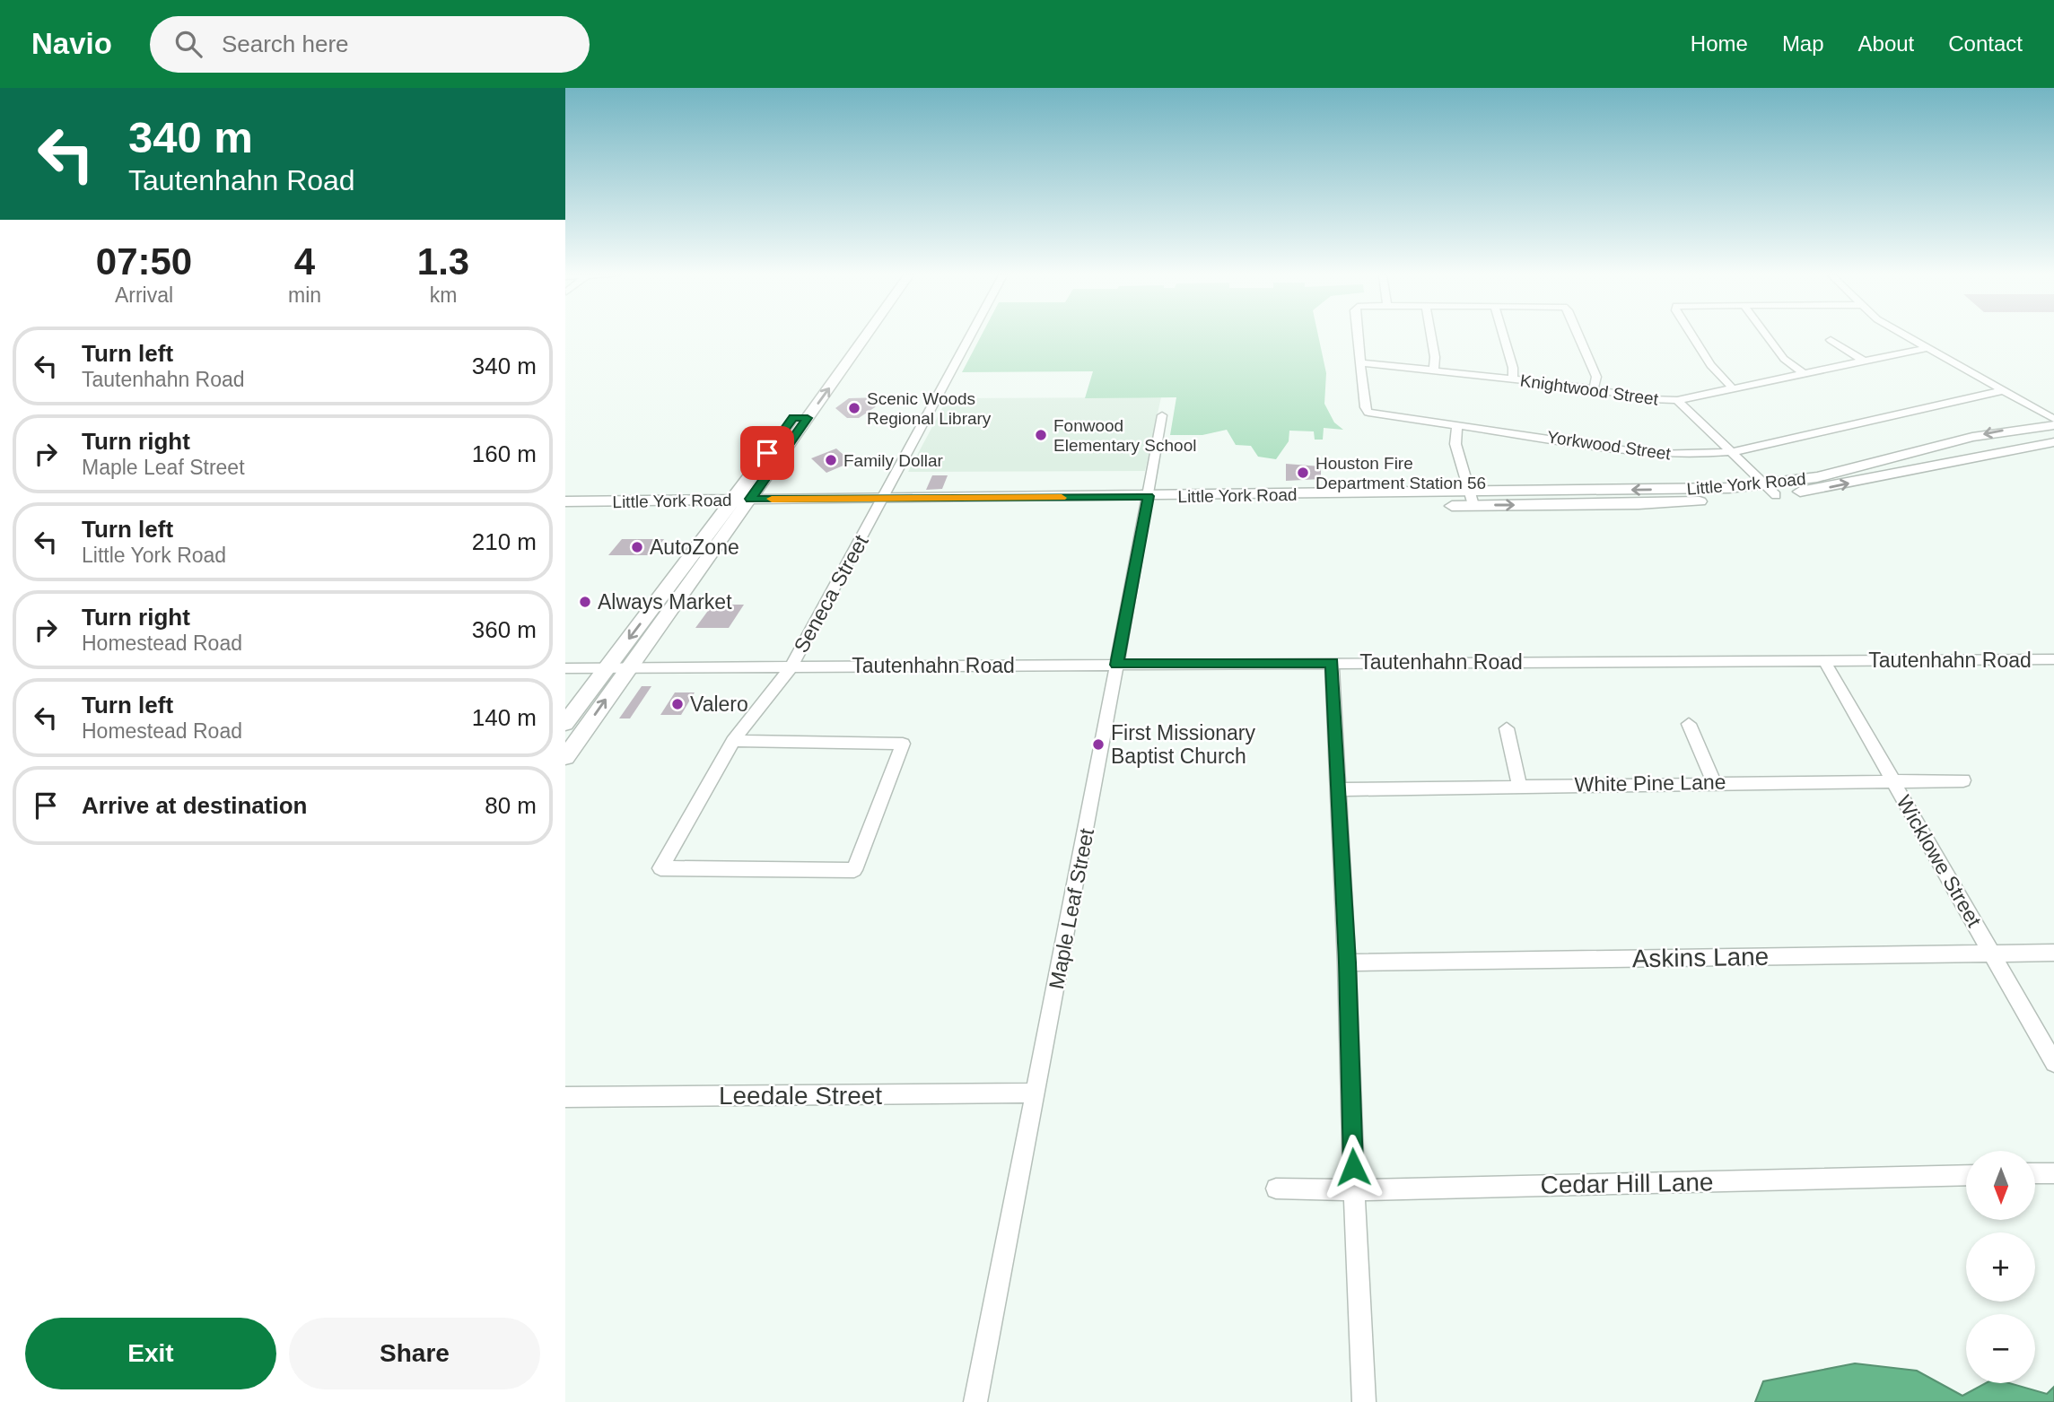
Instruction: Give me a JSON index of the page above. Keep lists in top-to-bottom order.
{
  "streets": {
    "main road": ["Little York Road"],
    "street": [
      "Knightwood Street",
      "Yorkwood Street",
      "Seneca Street",
      "Tautenhahn Road",
      "White Pine Lane",
      "Wicklowe Street",
      "Maple Leaf Street",
      "Askins Lane",
      "Leedale Street",
      "Cedar Hill Lane"
    ]
  },
  "crossings": [
    ["Knightwood Street", "Yorkwood Street"],
    ["Little York Road", "Seneca Street"],
    ["Little York Road", "Maple Leaf Street"],
    ["Seneca Street", "Tautenhahn Road"],
    ["Tautenhahn Road", "Wicklowe Street"],
    ["Tautenhahn Road", "Maple Leaf Street"],
    ["White Pine Lane", "Wicklowe Street"],
    ["Wicklowe Street", "Askins Lane"],
    ["Maple Leaf Street", "Leedale Street"]
  ],
  "places": [
    "Scenic Woods Regional Library",
    "Fonwood Elementary School",
    "Family Dollar",
    "Houston Fire Department Station 56",
    "AutoZone",
    "Always Market",
    "Valero",
    "First Missionary Baptist Church"
  ],
  "north": "bottom",
  "page": {
    "header": "Navio",
    "search": "Search here",
    "nav": [
      "Home",
      "Map",
      "About",
      "Contact"
    ],
    "turn": ["340 m", "Tautenhahn Road"],
    "eta": [
      "07:50",
      "Arrival",
      "4",
      "min",
      "1.3",
      "km"
    ],
    "list": [
      {
        "name": "Turn left",
        "note": "Tautenhahn Road",
        "value": "340 m"
      },
      {
        "name": "Turn right",
        "note": "Maple Leaf Street",
        "value": "160 m"
      },
      {
        "name": "Turn left",
        "note": "Little York Road",
        "value": "210 m"
      },
      {
        "name": "Turn right",
        "note": "Homestead Road",
        "value": "360 m"
      },
      {
        "name": "Turn left",
        "note": "Homestead Road",
        "value": "140 m"
      },
      {
        "name": "Arrive at destination",
        "value": "80 m"
      }
    ],
    "map_buttons": ["+", "−"],
    "buttons": ["Exit", "Share"]
  }
}
